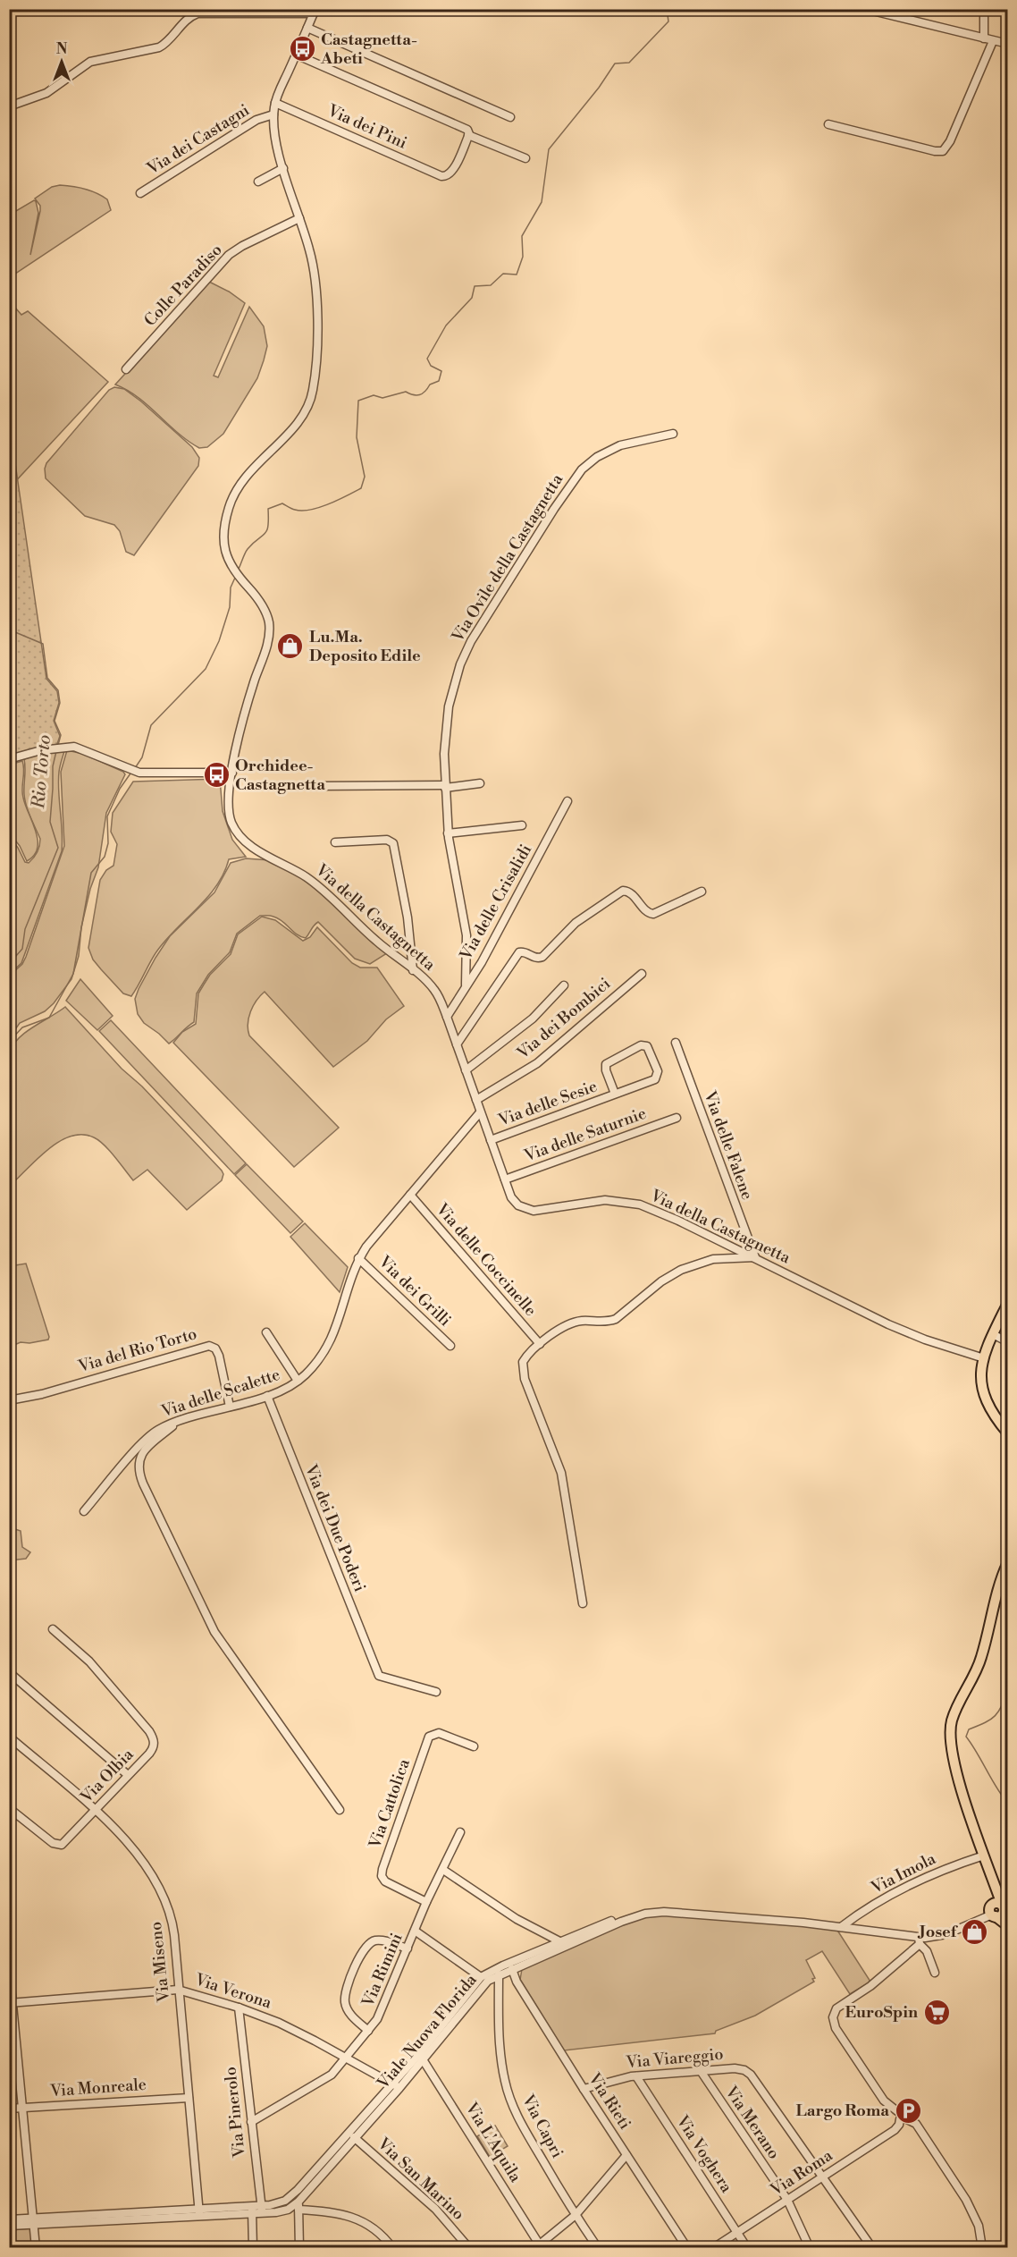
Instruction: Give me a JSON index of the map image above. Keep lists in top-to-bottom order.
{
  "streets": {
    "street": [
      "Via dei Pini",
      "Via dei Castagni",
      "Colle Paradiso",
      "Via Ovile della Castagnetta",
      "Via delle Crisalidi",
      "Via della Castagnetta",
      "Via dei Bombici",
      "Via delle Sesie",
      "Via delle Saturnie",
      "Via delle Falene",
      "Via delle Coccinelle",
      "Via dei Grilli",
      "Via del Rio Torto",
      "Via delle Scalette",
      "Via dei Due Poderi",
      "Via Olbia",
      "Via Cattolica",
      "Via Imola",
      "Via Miseno",
      "Via Rimini",
      "Via Verona",
      "Viale Nuova Florida",
      "Via Viareggio",
      "Via Monreale",
      "Via Rieti",
      "Via Pinerolo",
      "Via Merano",
      "Via Capri",
      "Via L'Aquila",
      "Via Voghera",
      "Via Roma",
      "Via San Marino"
    ]
  },
  "crossings": [
    ["Via dei Pini", "Via della Castagnetta"],
    ["Via dei Castagni", "Via della Castagnetta"],
    ["Colle Paradiso", "Via della Castagnetta"],
    ["Via Ovile della Castagnetta", "Via delle Crisalidi"],
    ["Via delle Crisalidi", "Via della Castagnetta"],
    ["Via della Castagnetta", "Via dei Bombici"],
    ["Via della Castagnetta", "Via delle Sesie"],
    ["Via della Castagnetta", "Via delle Saturnie"],
    ["Via della Castagnetta", "Via delle Falene"],
    ["Via della Castagnetta", "Via delle Scalette"],
    ["Via delle Coccinelle", "Via delle Scalette"],
    ["Via dei Grilli", "Via delle Scalette"],
    ["Via del Rio Torto", "Via delle Scalette"],
    ["Via delle Scalette", "Via dei Due Poderi"],
    ["Via Olbia", "Via Miseno"],
    ["Via Cattolica", "Via Rimini"],
    ["Via Imola", "Viale Nuova Florida"],
    ["Via Miseno", "Via Verona"],
    ["Via Miseno", "Viale Nuova Florida"],
    ["Via Miseno", "Via Monreale"],
    ["Via Rimini", "Via Verona"],
    ["Via Rimini", "Via Pinerolo"],
    ["Via Verona", "Viale Nuova Florida"],
    ["Via Verona", "Via Pinerolo"],
    ["Viale Nuova Florida", "Via Rieti"],
    ["Viale Nuova Florida", "Via Pinerolo"],
    ["Viale Nuova Florida", "Via Capri"],
    ["Viale Nuova Florida", "Via L'Aquila"],
    ["Viale Nuova Florida", "Via San Marino"],
    ["Via Viareggio", "Via Rieti"],
    ["Via Viareggio", "Via Merano"],
    ["Via Viareggio", "Via Voghera"],
    ["Via Viareggio", "Via Roma"],
    ["Via Merano", "Via Roma"],
    ["Via Voghera", "Via Roma"]
  ],
  "water": ["Rio Torto"],
  "places": {
    "bus stop": ["Castagnetta- Abeti", "Orchidee- Castagnetta"],
    "shop": ["Lu.Ma. Deposito Edile", "Josef"],
    "supermarket": ["EuroSpin"],
    "parking": ["Largo Roma"]
  },
  "north": "top"
}
